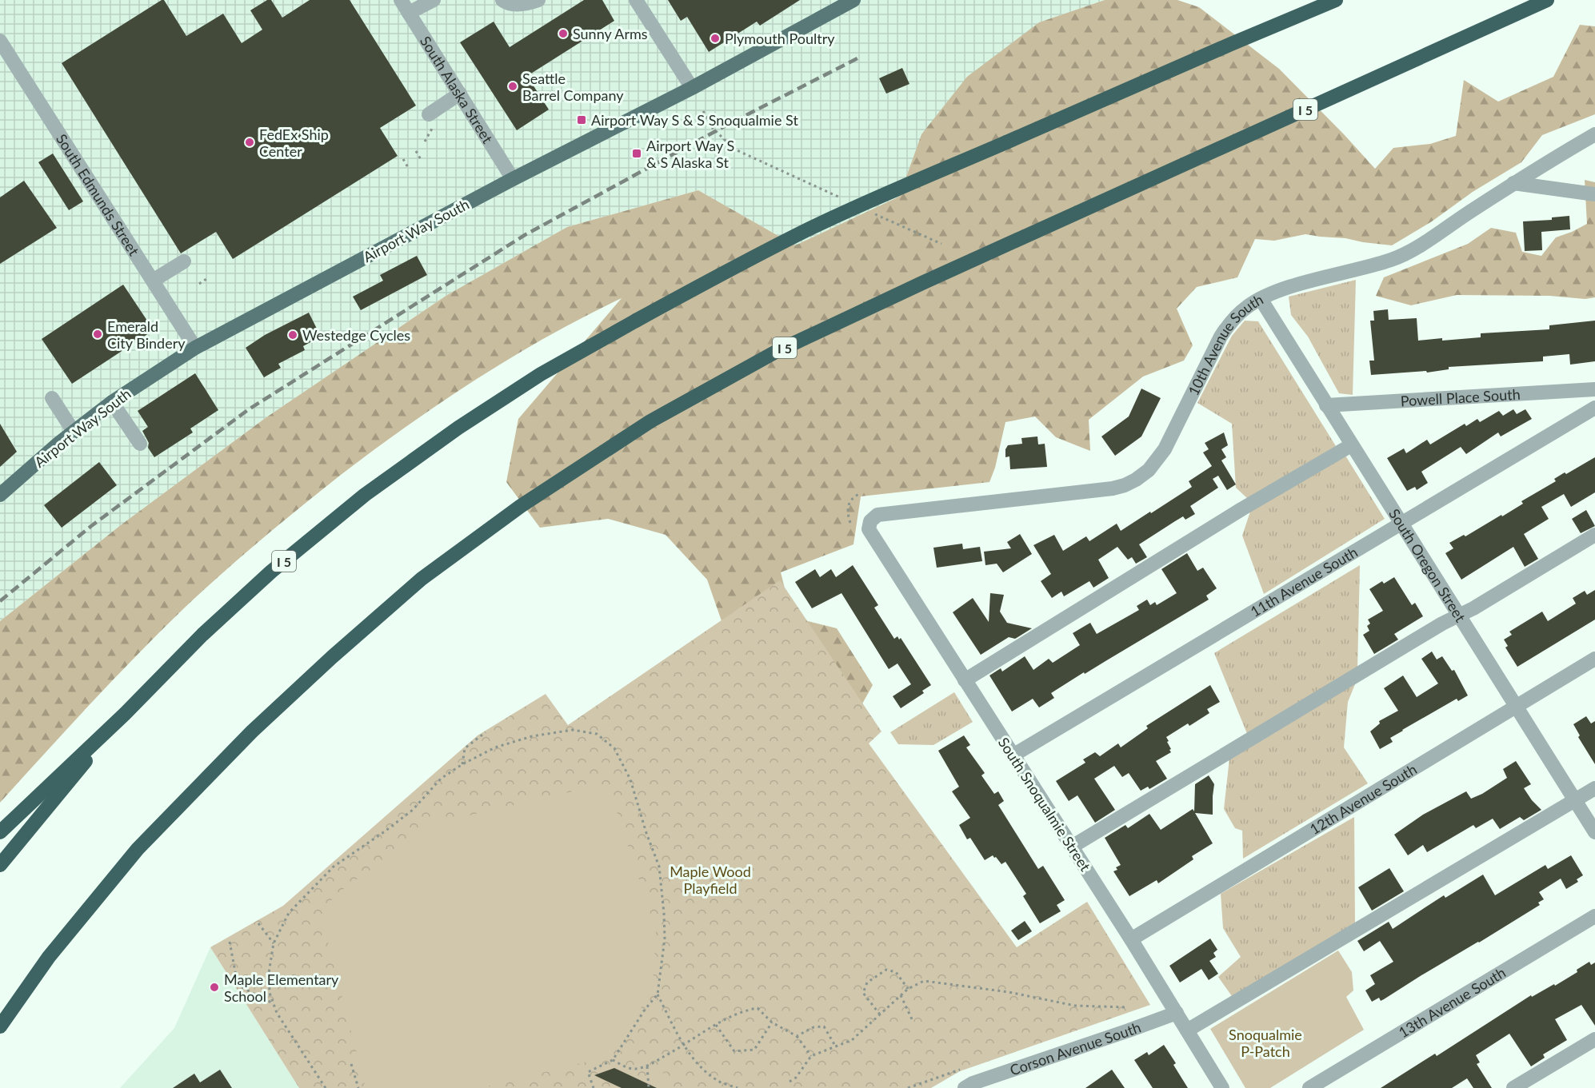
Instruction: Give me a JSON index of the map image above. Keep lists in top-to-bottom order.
{
  "streets": {
    "highway": ["I 5"],
    "main road": ["Airport Way South"],
    "street": [
      "South Alaska Street",
      "South Edmunds Street",
      "10th Avenue South",
      "Powell Place South",
      "South Oregon Street",
      "11th Avenue South",
      "12th Avenue South",
      "South Snoqualmie Street",
      "13th Avenue South",
      "Corson Avenue South"
    ]
  },
  "crossings": [
    ["South Alaska Street", "Airport Way South"],
    ["South Edmunds Street", "Airport Way South"],
    ["10th Avenue South", "South Oregon Street"],
    ["10th Avenue South", "South Snoqualmie Street"],
    ["Powell Place South", "South Oregon Street"],
    ["South Oregon Street", "11th Avenue South"],
    ["South Oregon Street", "12th Avenue South"],
    ["11th Avenue South", "South Snoqualmie Street"],
    ["12th Avenue South", "South Snoqualmie Street"],
    ["South Snoqualmie Street", "Corson Avenue South"]
  ],
  "parks": ["Maple Wood Playfield", "Snoqualmie P-Patch"],
  "places": {
    "other": [
      "Sunny Arms",
      "Plymouth Poultry",
      "Seattle Barrel Company",
      "FedEx Ship Center",
      "Emerald City Bindery",
      "Westedge Cycles",
      "Maple Elementary School"
    ],
    "transit": ["Airport Way S & S Snoqualmie St", "Airport Way S & S Alaska St"]
  }
}
